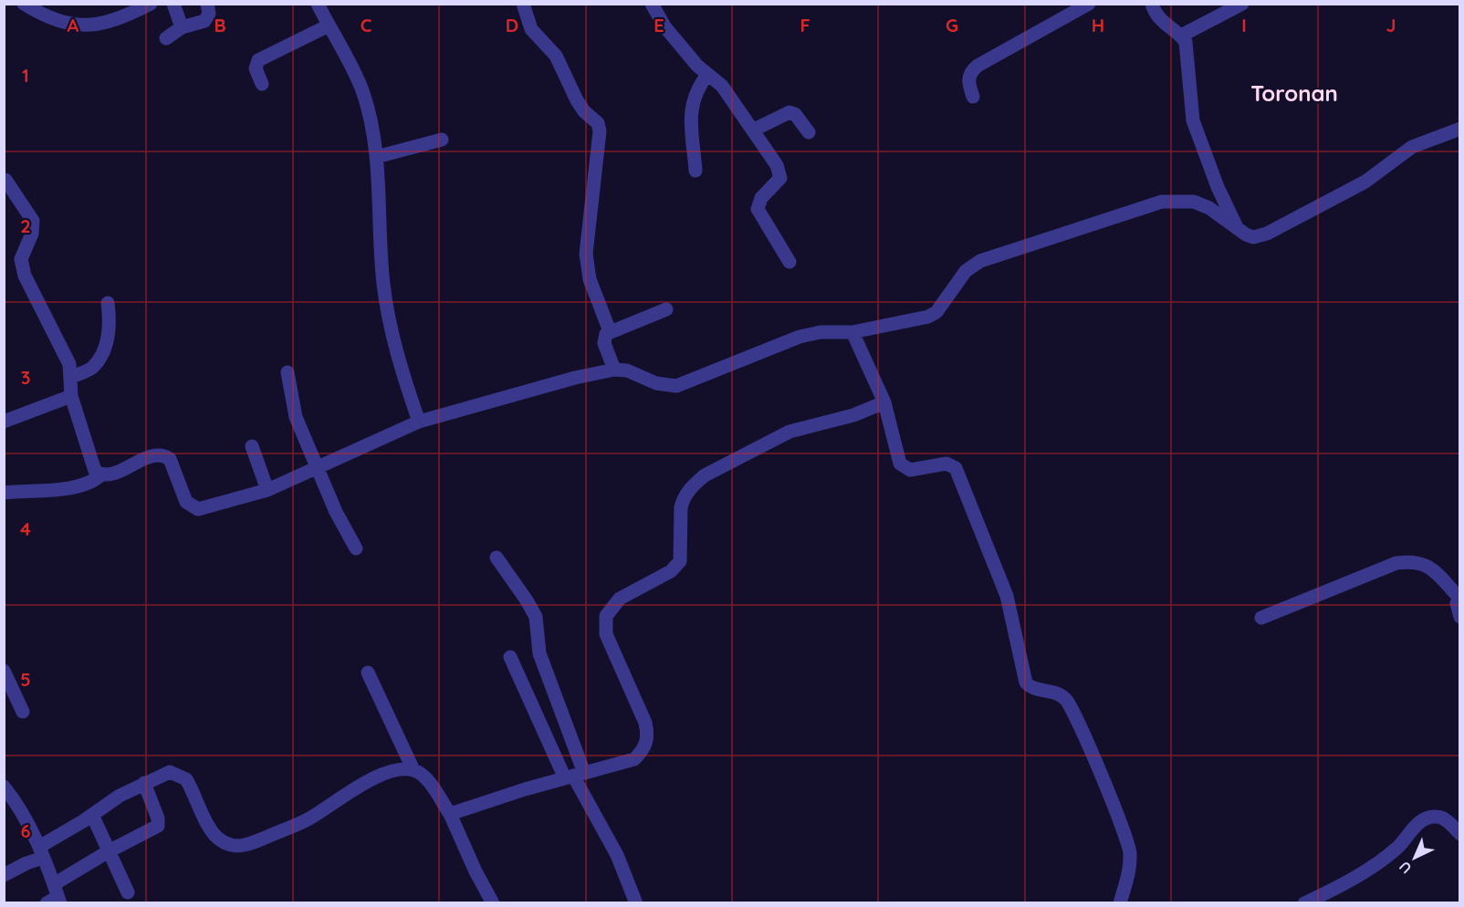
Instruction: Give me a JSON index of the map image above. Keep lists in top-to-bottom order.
{
  "districts": ["Toronan"],
  "north": "bottom left",
  "grid": {
    "columns": [
      "A",
      "B",
      "C",
      "D",
      "E",
      "F",
      "G",
      "H",
      "I",
      "J"
    ],
    "rows": [
      "1",
      "2",
      "3",
      "4",
      "5",
      "6"
    ]
  }
}
